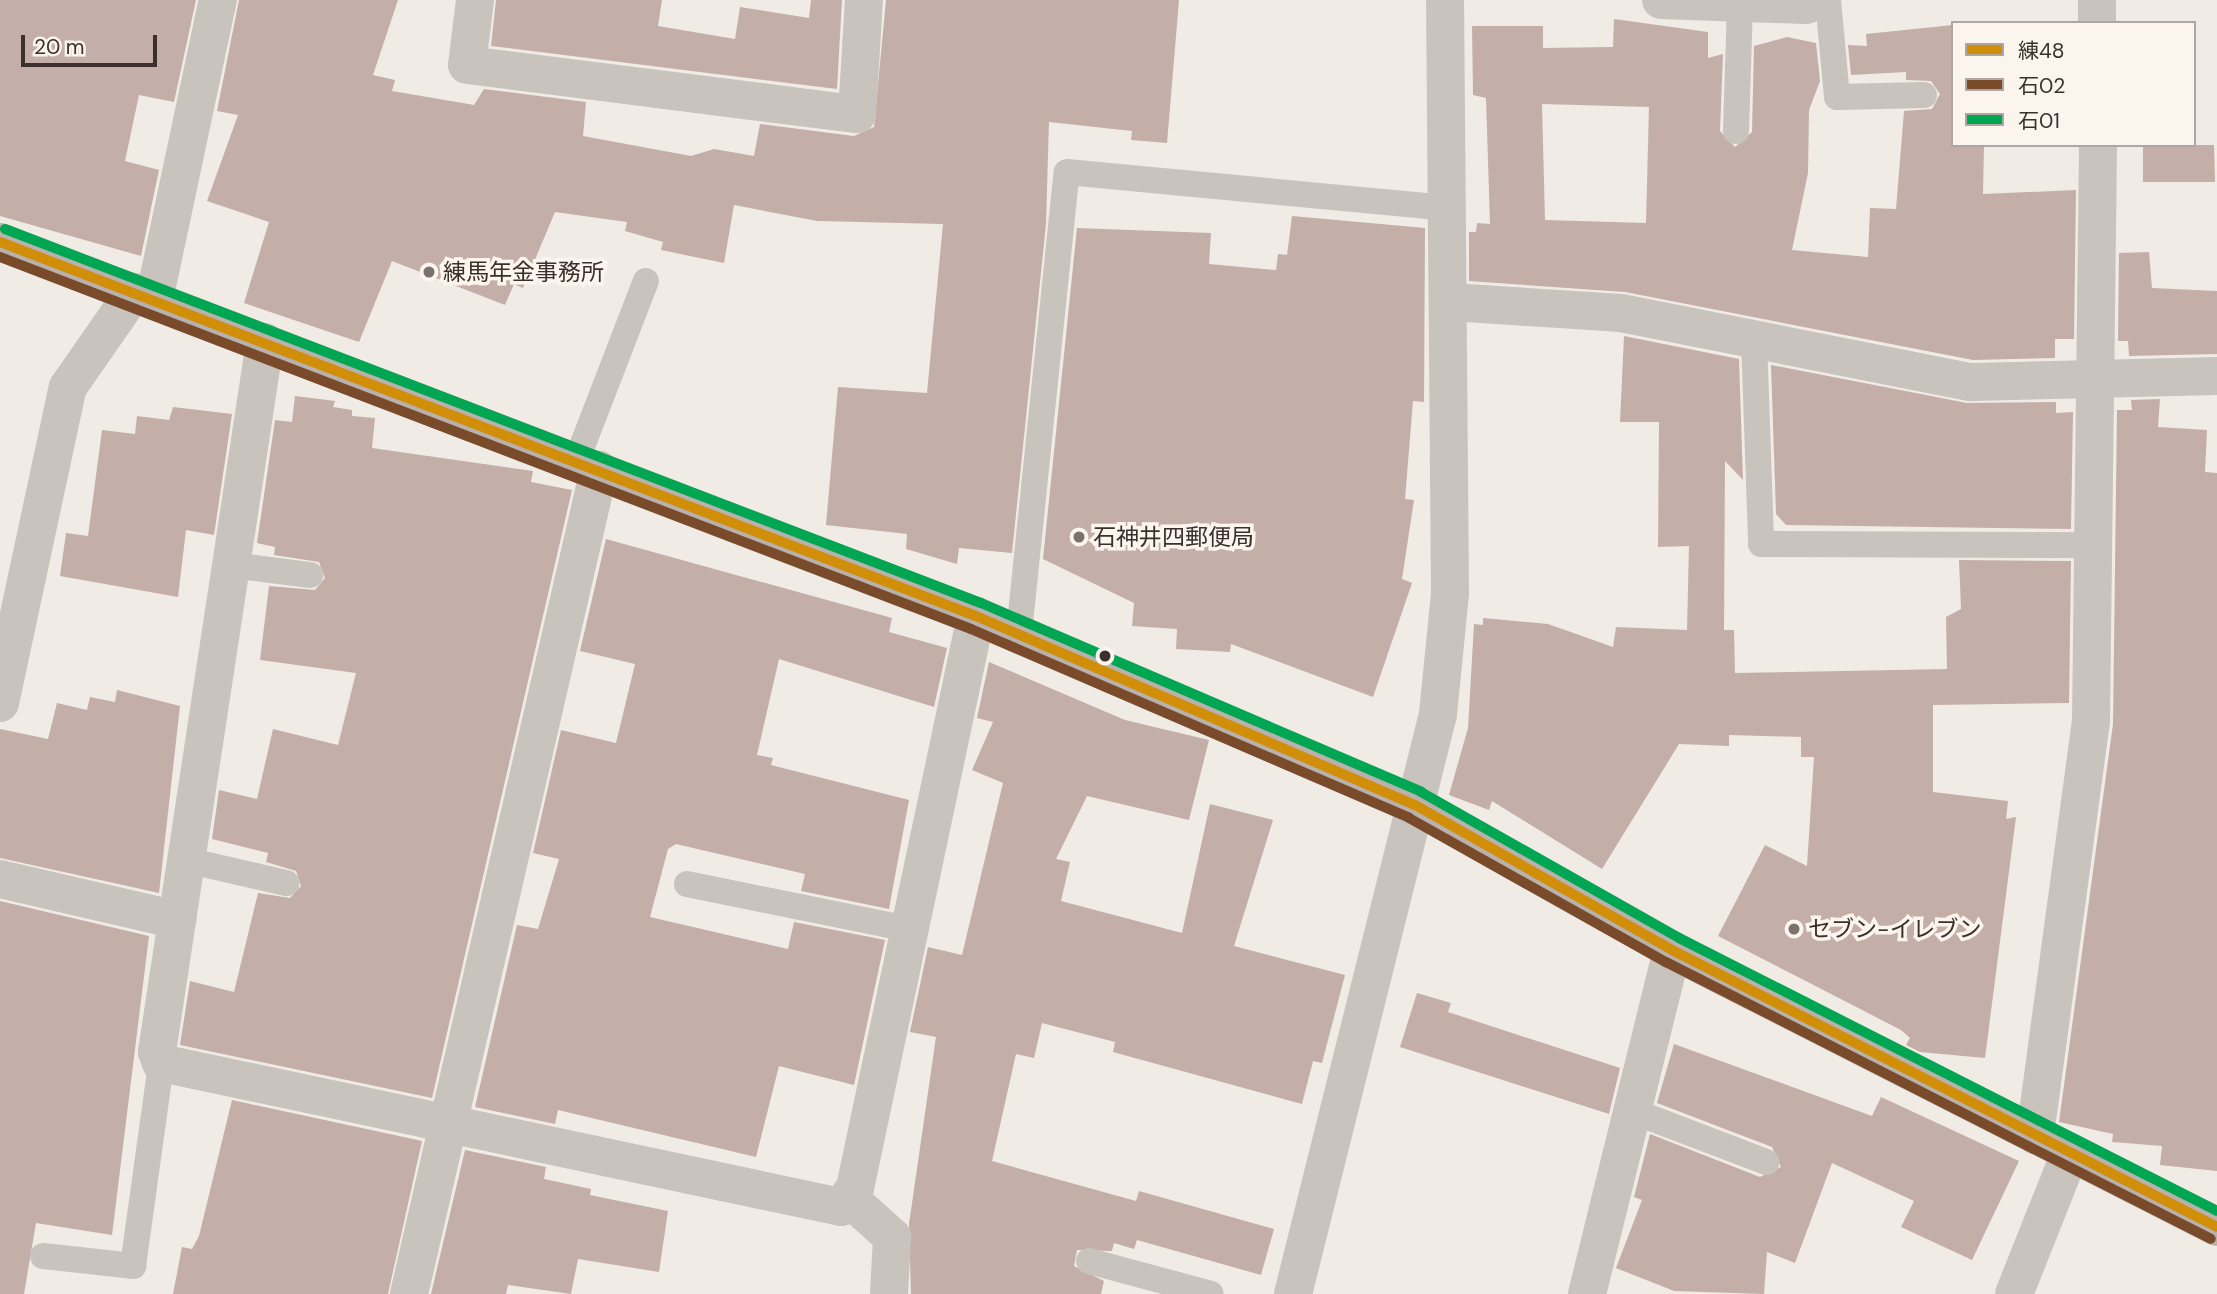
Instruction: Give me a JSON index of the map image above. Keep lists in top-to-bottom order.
{
  "places": ["練馬年金事務所", "石神井四郵便局", "セブン-イレブン"],
  "lines": ["transit line 石01", "transit line 練48", "transit line 石02"],
  "legend": ["練48", "石02", "石01"],
  "scale_bar": "20 m"
}
